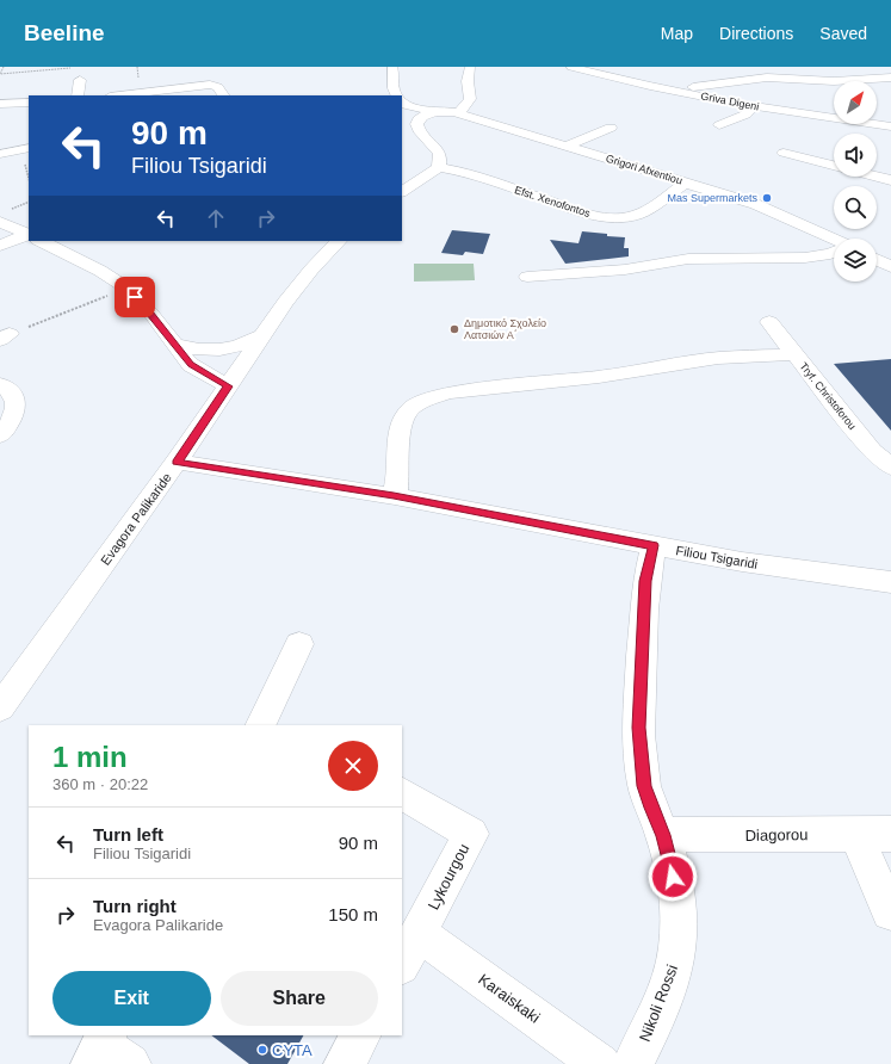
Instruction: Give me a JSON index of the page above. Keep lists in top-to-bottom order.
{
  "streets": {
    "street": [
      "Griva Digeni",
      "Grigori Afxentiou",
      "Efst. Xenofontos",
      "Tryf. Christoforou",
      "Evagora Palikaride",
      "Filiou Tsigaridi",
      "Diagorou",
      "Lykourgou",
      "Karaiskaki",
      "Nikoli Rossi"
    ]
  },
  "crossings": [
    ["Grigori Afxentiou", "Efst. Xenofontos"],
    ["Evagora Palikaride", "Filiou Tsigaridi"],
    ["Filiou Tsigaridi", "Nikoli Rossi"],
    ["Diagorou", "Nikoli Rossi"],
    ["Lykourgou", "Karaiskaki"]
  ],
  "places": ["Mas Supermarkets", "Δημοτικό Σχολείο Λατσιών Α΄", "CYTA"],
  "north": "top right",
  "page": {
    "header": "Beeline",
    "nav": ["Map", "Directions", "Saved"],
    "turn": ["90 m", "Filiou Tsigaridi"],
    "heading": ["1 min", "360 m · 20:22"],
    "list": [
      {
        "name": "Turn left",
        "note": "Filiou Tsigaridi",
        "value": "90 m"
      },
      {
        "name": "Turn right",
        "note": "Evagora Palikaride",
        "value": "150 m"
      }
    ],
    "buttons": ["Exit", "Share"]
  }
}
